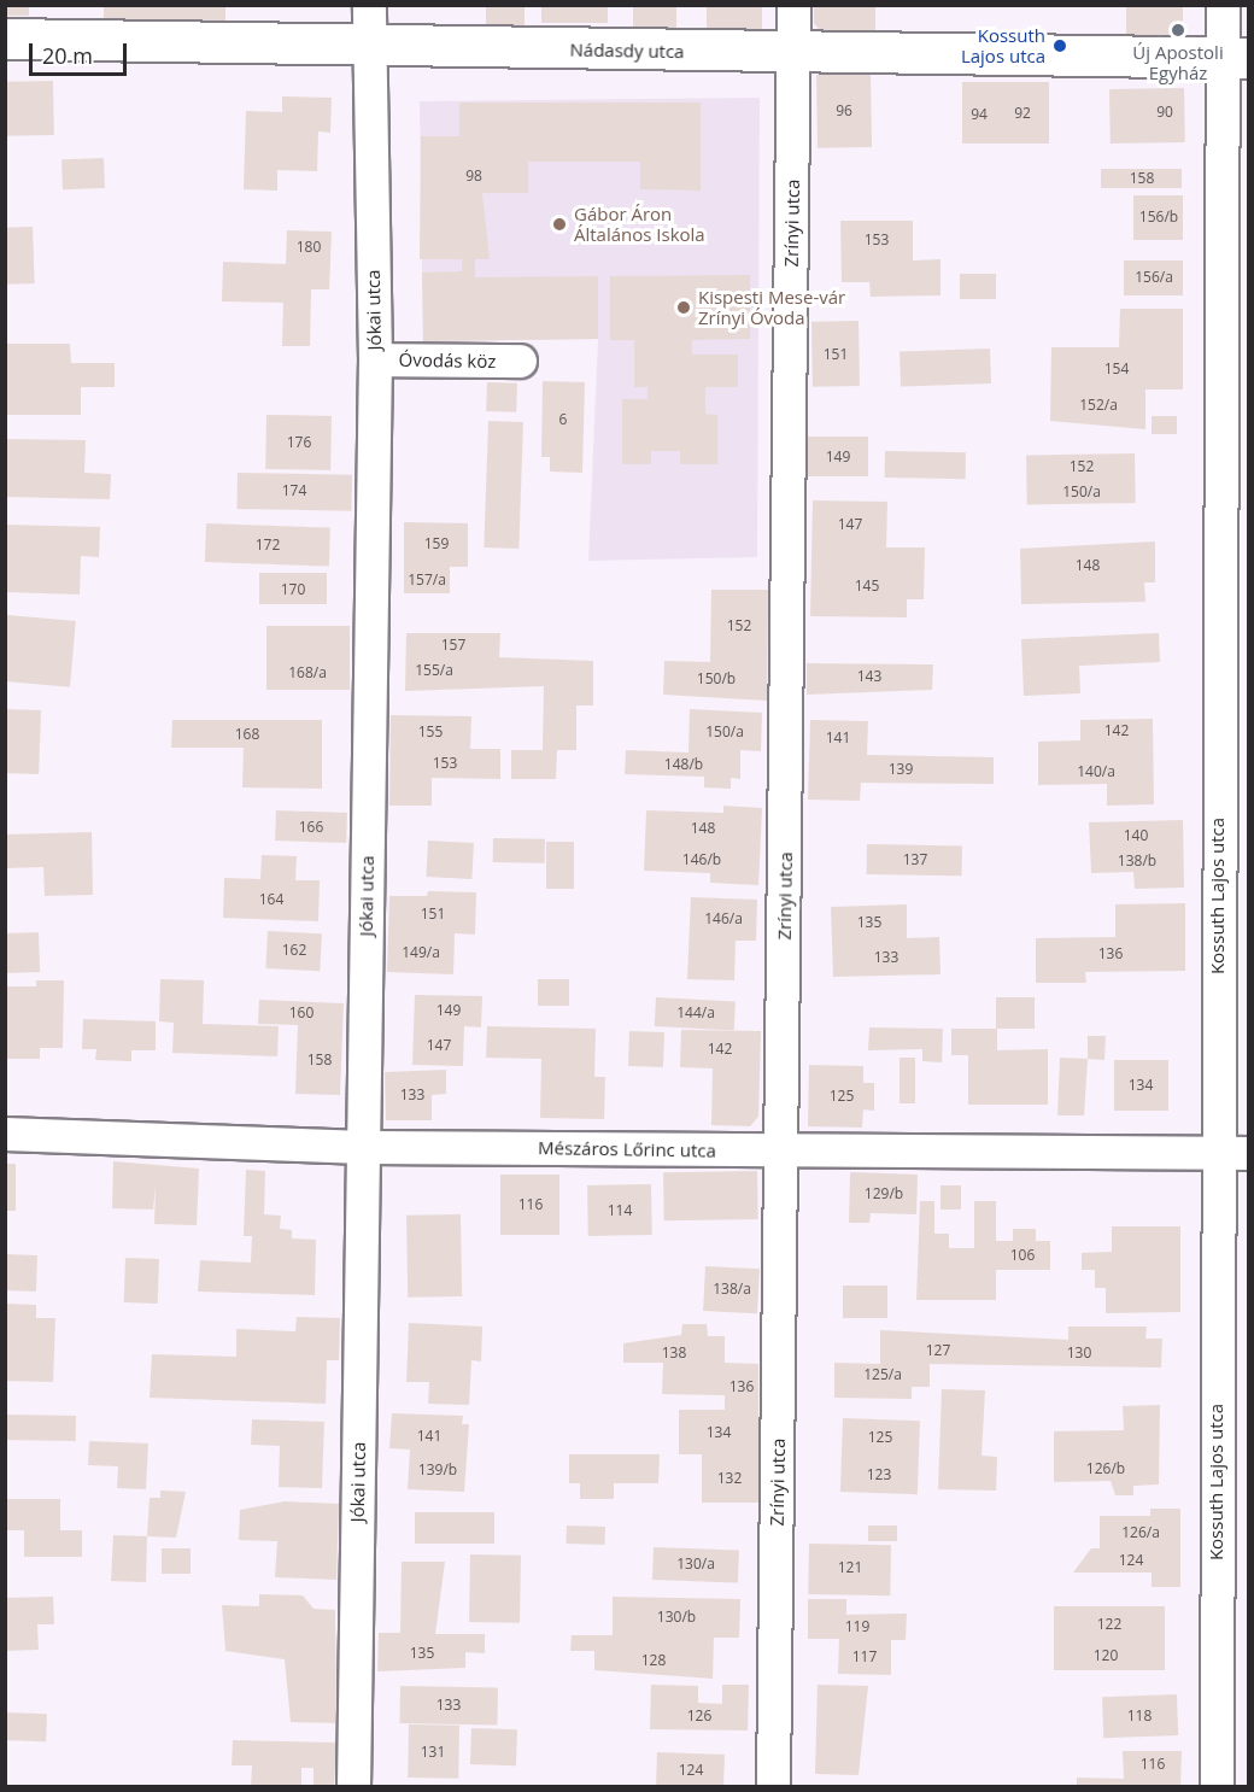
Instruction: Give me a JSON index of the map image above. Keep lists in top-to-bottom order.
{
  "streets": {
    "street": [
      "Nádasdy utca",
      "Zrínyi utca",
      "Jókai utca",
      "Óvodás köz",
      "Kossuth Lajos utca",
      "Mészáros Lőrinc utca"
    ]
  },
  "crossings": [
    ["Nádasdy utca", "Zrínyi utca"],
    ["Nádasdy utca", "Jókai utca"],
    ["Nádasdy utca", "Kossuth Lajos utca"],
    ["Zrínyi utca", "Mészáros Lőrinc utca"],
    ["Jókai utca", "Óvodás köz"],
    ["Jókai utca", "Mészáros Lőrinc utca"],
    ["Kossuth Lajos utca", "Mészáros Lőrinc utca"]
  ],
  "places": [
    "Új Apostoli Egyház",
    "Kossuth Lajos utca",
    "Gábor Áron Általános Iskola",
    "Kispesti Mese-vár Zrínyi Óvoda"
  ],
  "house_numbers": [
    "96",
    "90",
    "92",
    "94",
    "98",
    "158",
    "156/b",
    "153",
    "180",
    "156/a",
    "151",
    "154",
    "152/a",
    "6",
    "176",
    "149",
    "152",
    "174",
    "150/a",
    "147",
    "159",
    "172",
    "148",
    "157/a",
    "145",
    "170",
    "152",
    "157",
    "155/a",
    "168/a",
    "143",
    "150/b",
    "142",
    "155",
    "150/a",
    "168",
    "141",
    "153",
    "148/b",
    "139",
    "140/a",
    "166",
    "148",
    "140",
    "146/b",
    "137",
    "138/b",
    "164",
    "151",
    "146/a",
    "135",
    "162",
    "149/a",
    "136",
    "133",
    "149",
    "160",
    "144/a",
    "147",
    "142",
    "158",
    "134",
    "133",
    "125",
    "129/b",
    "116",
    "114",
    "106",
    "138/a",
    "127",
    "138",
    "130",
    "125/a",
    "136",
    "134",
    "141",
    "125",
    "126/b",
    "139/b",
    "123",
    "132",
    "126/a",
    "124",
    "130/a",
    "121",
    "130/b",
    "122",
    "119",
    "135",
    "120",
    "117",
    "128",
    "133",
    "126",
    "118",
    "131",
    "116",
    "124"
  ],
  "scale_bar": "20 m"
}
